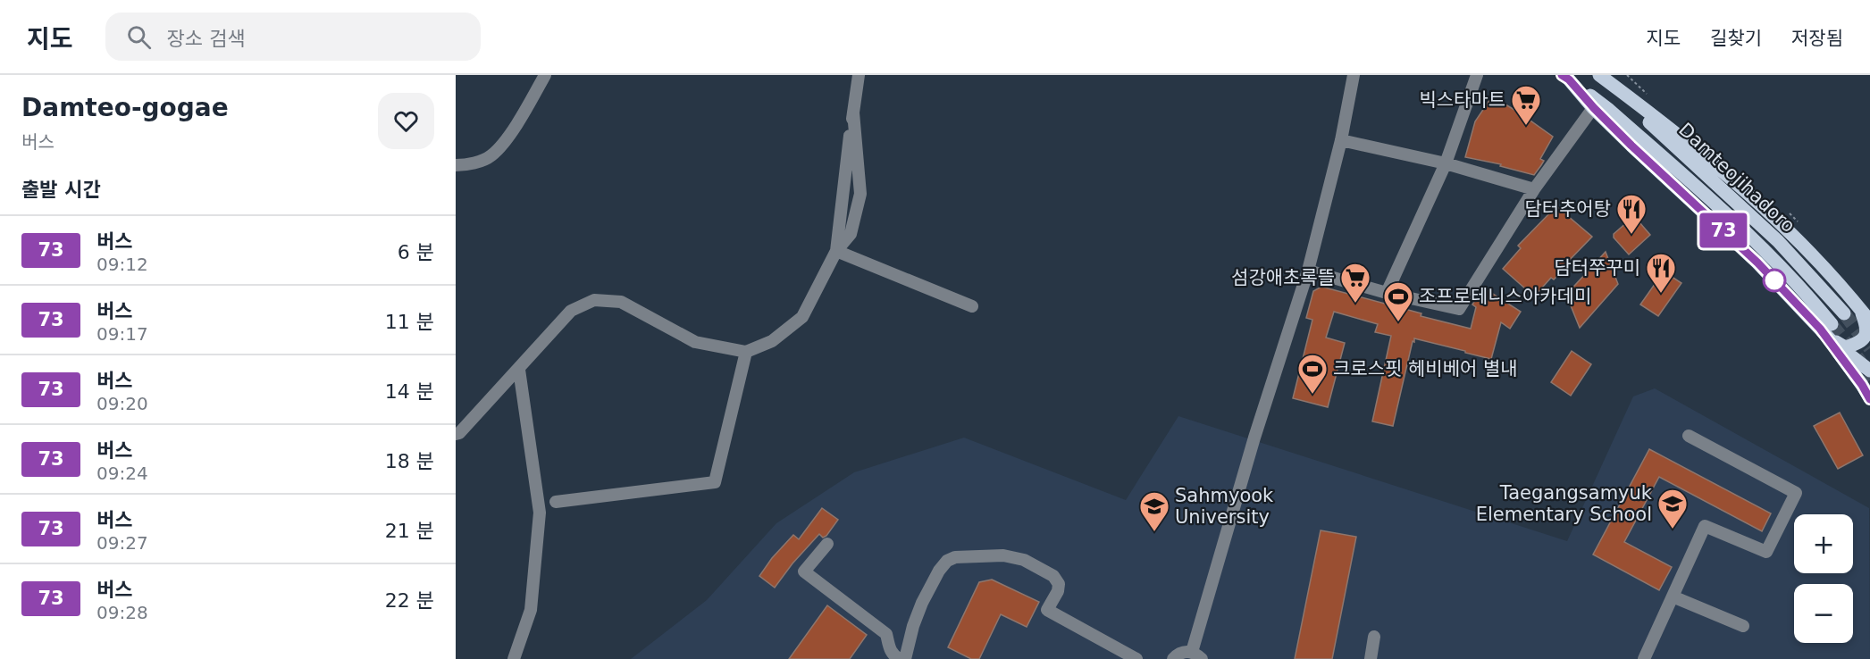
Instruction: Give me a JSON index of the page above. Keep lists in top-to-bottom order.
{
  "streets": {
    "main road": ["Damteojihadoro"]
  },
  "places": {
    "supermarket": ["빅스타마트", "섬강애초록뜰"],
    "restaurant": ["담터추어탕", "담터쭈꾸미"],
    "sports": ["조프로테니스아카데미", "크로스핏 헤비베어 별내"],
    "school or university": ["Taegangsamyuk Elementary School", "Sahmyook University"]
  },
  "lines": ["bus line 73"],
  "page": {
    "header": "지도",
    "search": "장소 검색",
    "nav": ["지도", "길찾기", "저장됨"],
    "heading": [
      ["Damteo-gogae", "버스"],
      "출발 시간"
    ],
    "on_map": "73",
    "list": [
      {
        "mark": "73",
        "name": "버스",
        "note": "09:12",
        "value": "6 분"
      },
      {
        "mark": "73",
        "name": "버스",
        "note": "09:17",
        "value": "11 분"
      },
      {
        "mark": "73",
        "name": "버스",
        "note": "09:20",
        "value": "14 분"
      },
      {
        "mark": "73",
        "name": "버스",
        "note": "09:24",
        "value": "18 분"
      },
      {
        "mark": "73",
        "name": "버스",
        "note": "09:27",
        "value": "21 분"
      },
      {
        "mark": "73",
        "name": "버스",
        "note": "09:28",
        "value": "22 분"
      }
    ],
    "map_buttons": ["+", "−"]
  }
}
